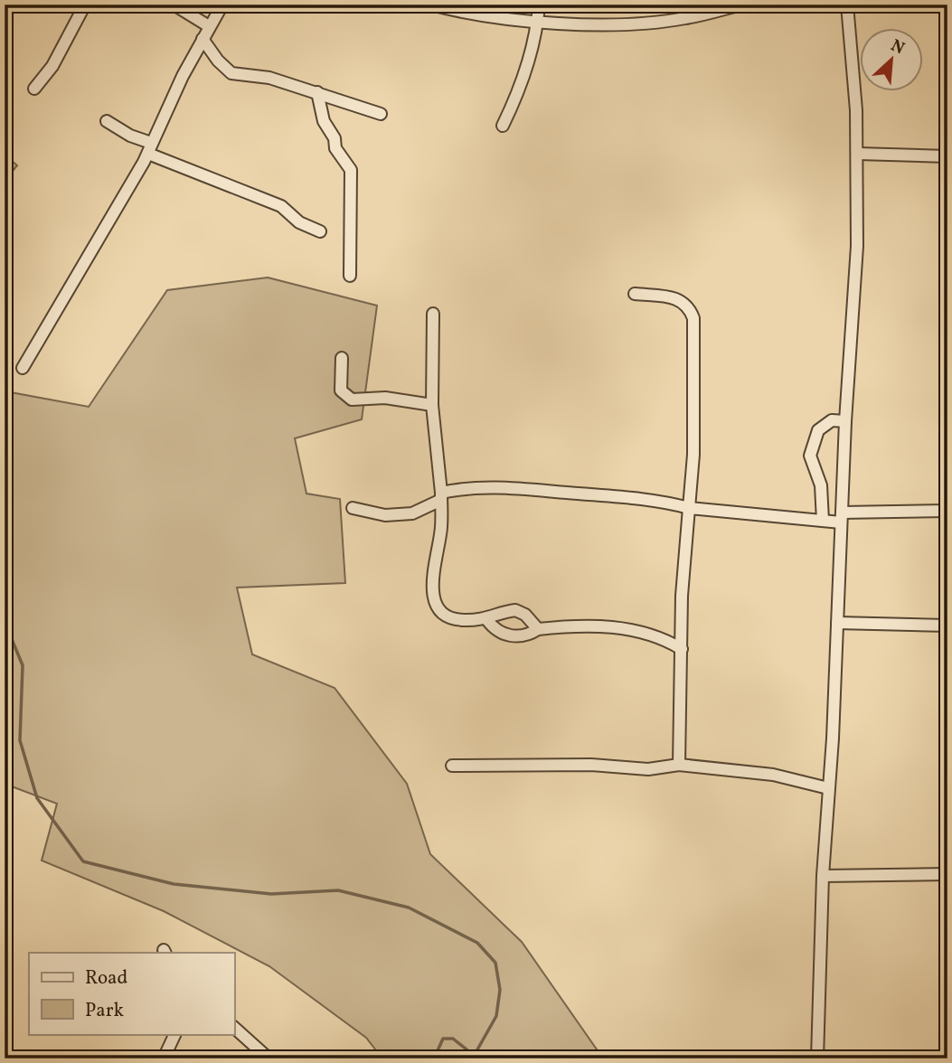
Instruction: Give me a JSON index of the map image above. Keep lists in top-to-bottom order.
{
  "legend": ["Road", "Park"],
  "north": "top right"
}
